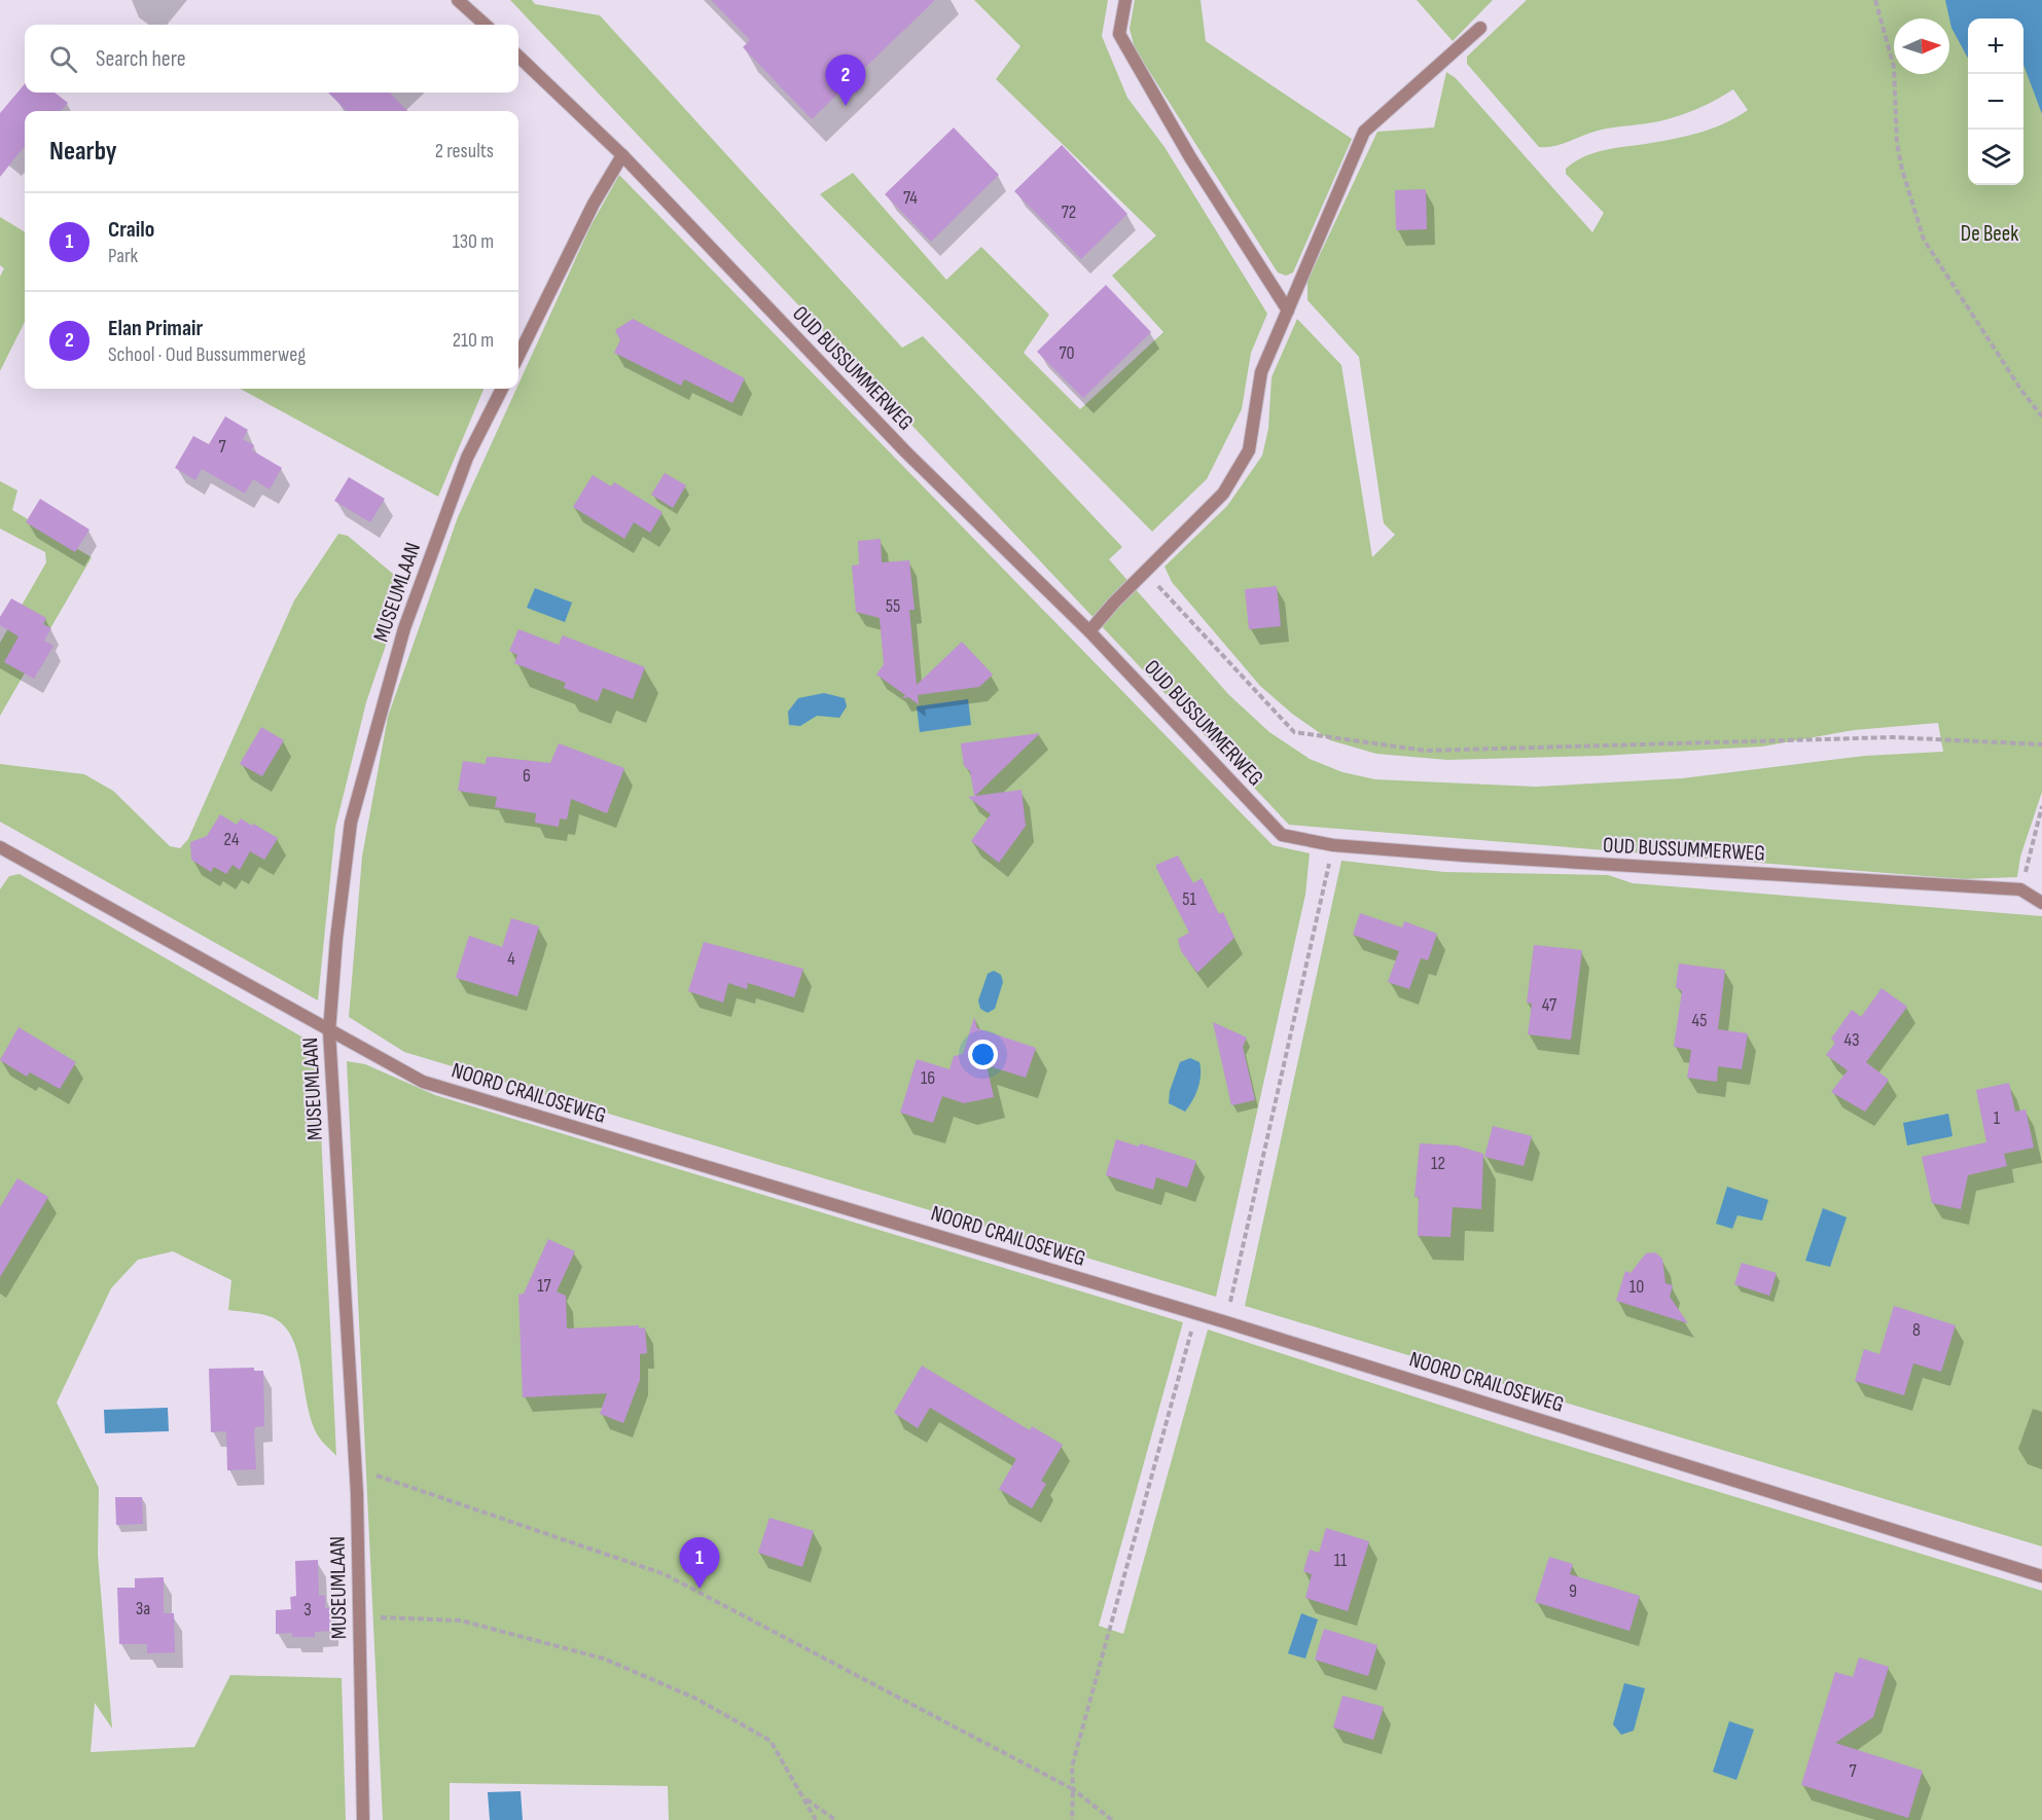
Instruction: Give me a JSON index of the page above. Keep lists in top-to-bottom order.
{
  "streets": {
    "street": ["OUD BUSSUMMERWEG", "MUSEUMLAAN", "NOORD CRAILOSEWEG"]
  },
  "crossings": [
    ["MUSEUMLAAN", "NOORD CRAILOSEWEG"]
  ],
  "parks": ["De Beek"],
  "house_numbers": [
    "74",
    "72",
    "70",
    "7",
    "55",
    "6",
    "24",
    "51",
    "4",
    "47",
    "45",
    "43",
    "16",
    "1",
    "12",
    "17",
    "10",
    "8",
    "11",
    "9",
    "3a",
    "3",
    "7"
  ],
  "north": "right",
  "page": {
    "map_buttons": ["+", "−"],
    "search": "Search here",
    "pins": ["2", "1"],
    "heading": ["Nearby", "2 results"],
    "list": [
      {
        "mark": "1",
        "name": "Crailo",
        "note": "Park",
        "value": "130 m"
      },
      {
        "mark": "2",
        "name": "Elan Primair",
        "note": "School · Oud Bussummerweg",
        "value": "210 m"
      }
    ]
  }
}
